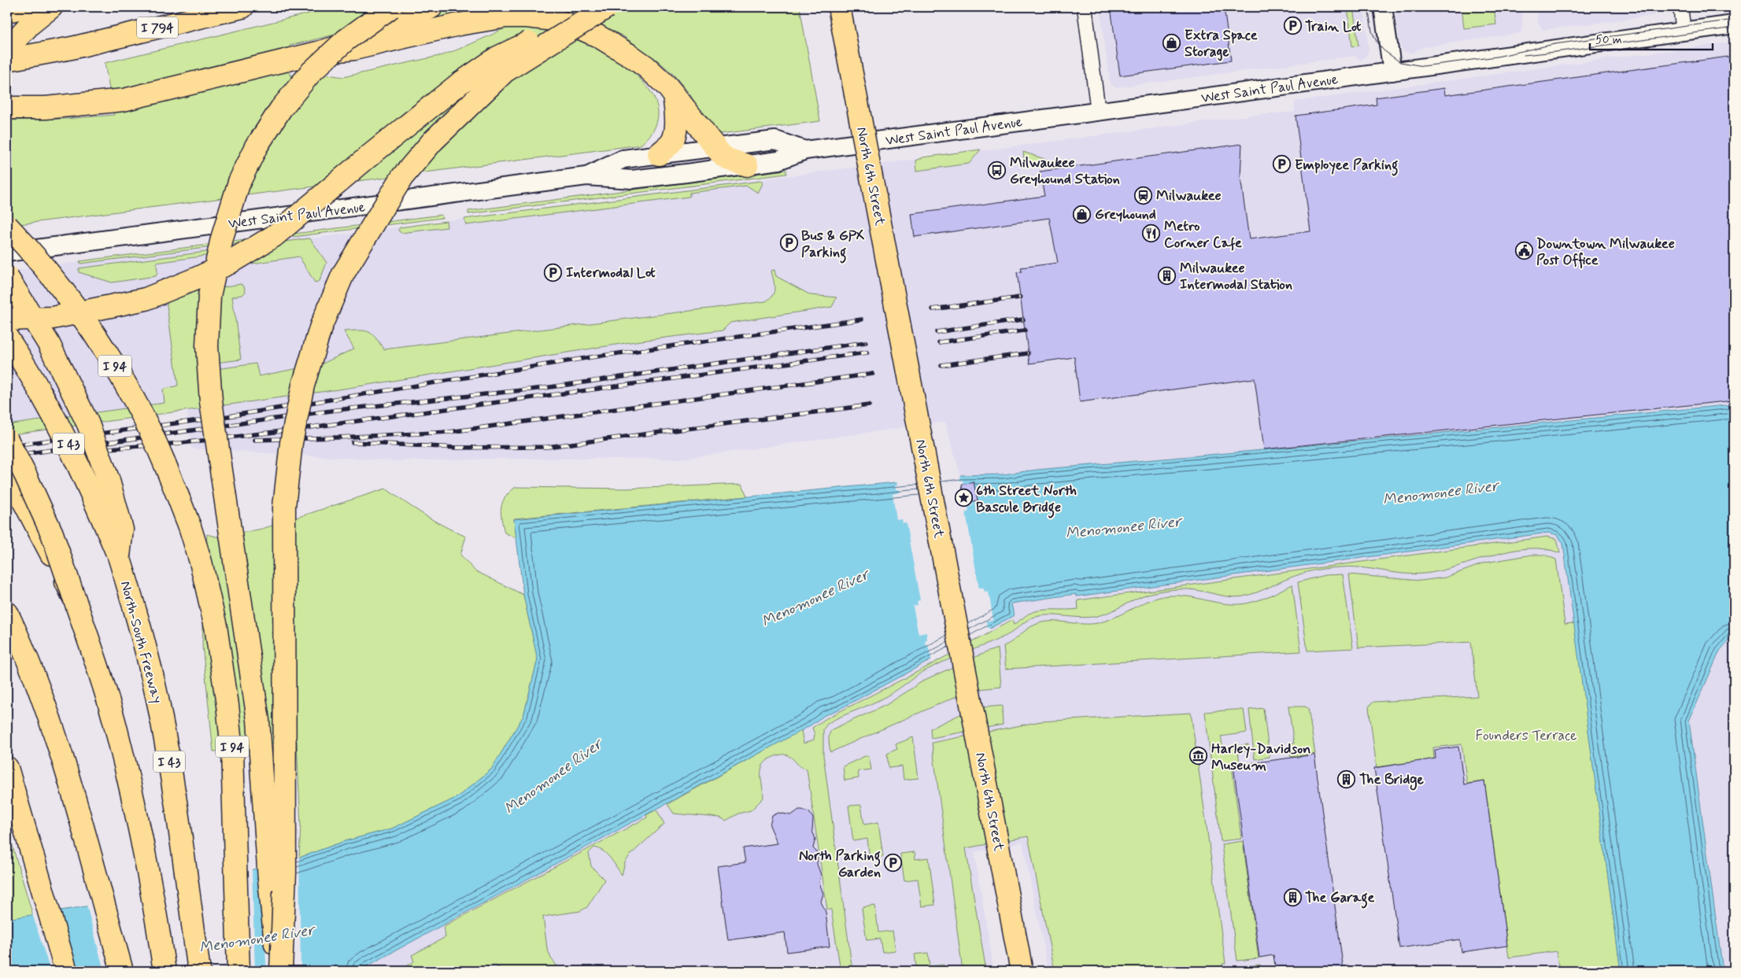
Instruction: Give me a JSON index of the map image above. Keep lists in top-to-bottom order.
{
  "streets": {
    "main road": [
      "I 794",
      "North 6th Street",
      "I 94",
      "I 43",
      "North-South Freeway"
    ],
    "street": ["West Saint Paul Avenue"]
  },
  "water": ["Menomonee River"],
  "parks": ["Founders Terrace"],
  "places": {
    "parking": [
      "Train Lot",
      "Employee Parking",
      "Bus & GPX Parking",
      "Intermodal Lot",
      "North Parking Garden"
    ],
    "shop": ["Extra Space Storage", "Greyhound"],
    "bus stop": ["Milwaukee Greyhound Station"],
    "station": ["Milwaukee"],
    "restaurant": ["Metro Corner Cafe"],
    "public building": ["Downtown Milwaukee Post Office"],
    "building": ["Milwaukee Intermodal Station", "The Bridge", "The Garage"],
    "place": ["6th Street North Bascule Bridge"],
    "museum": ["Harley-Davidson Museum"]
  },
  "scale_bar": "50 m"
}
